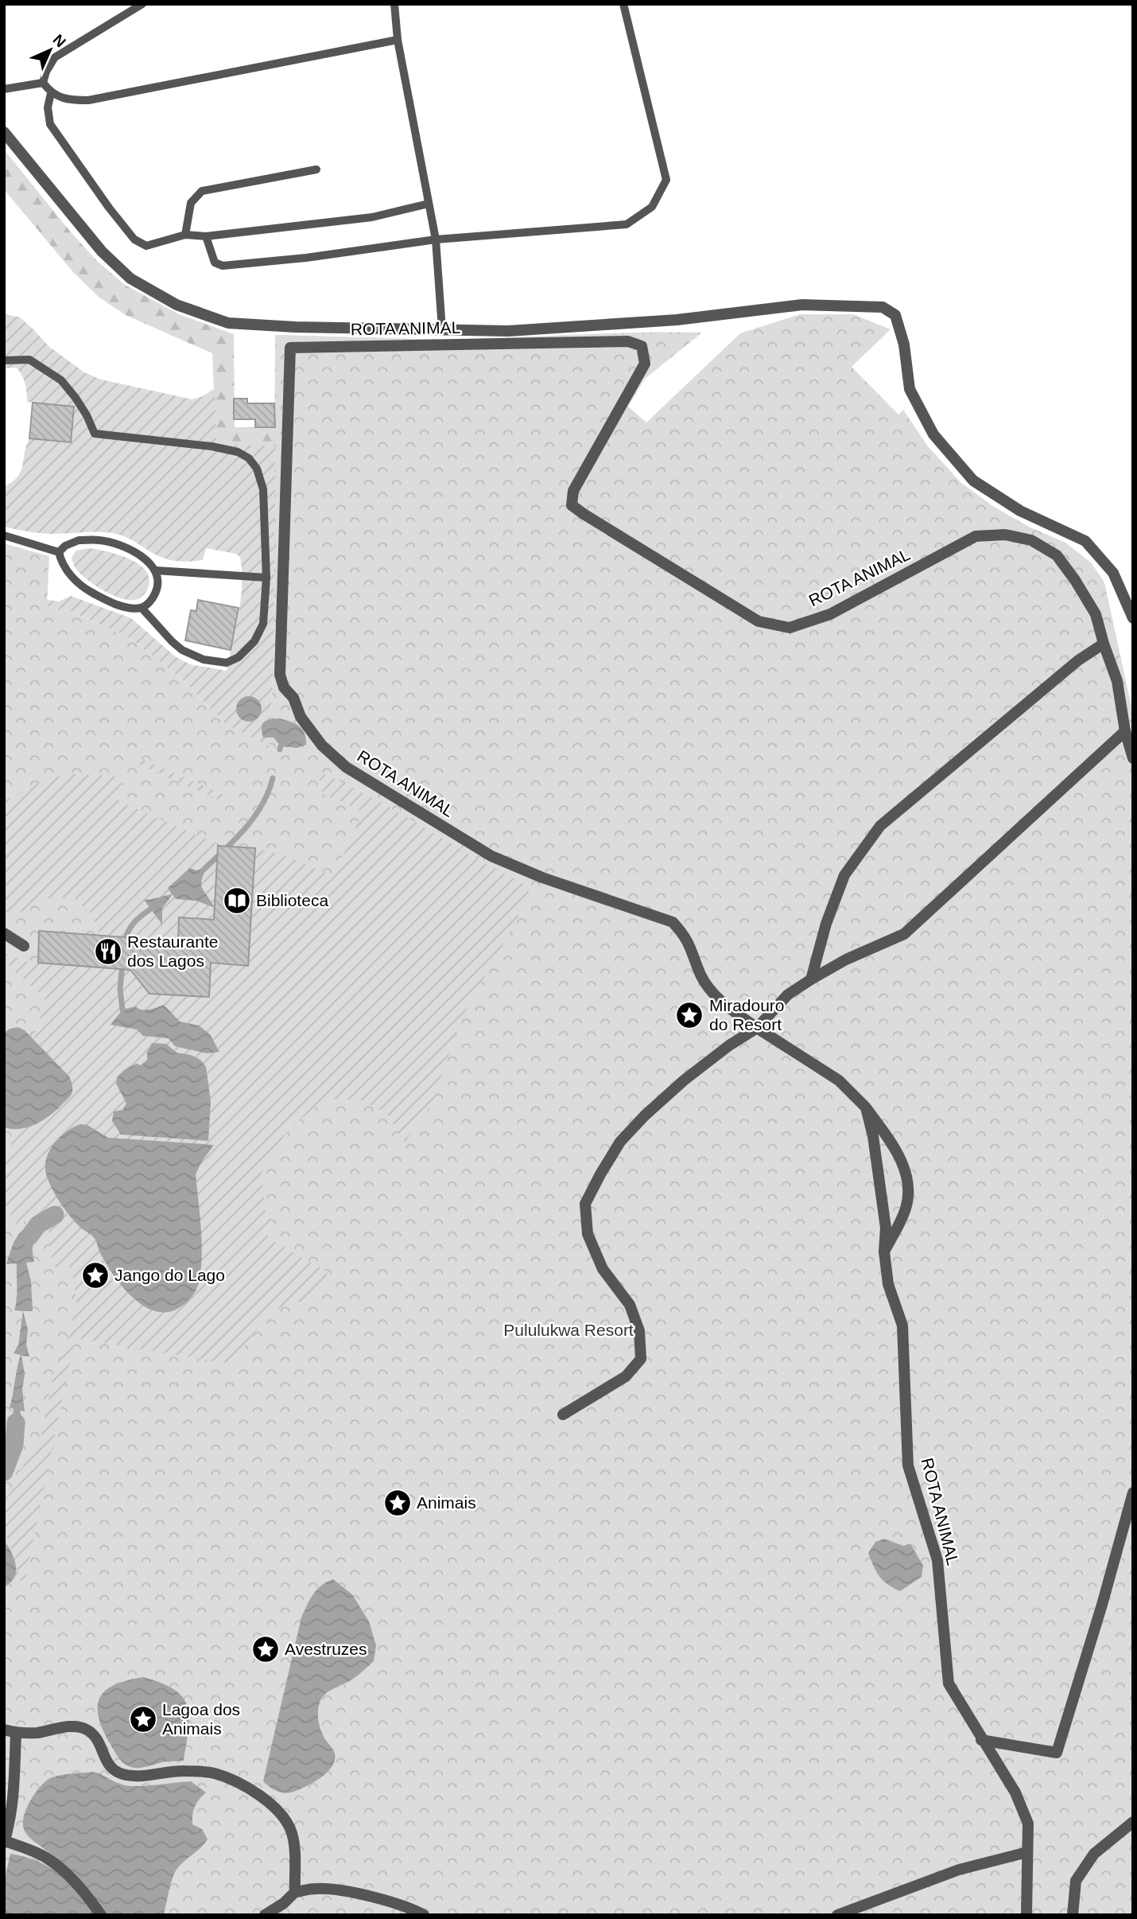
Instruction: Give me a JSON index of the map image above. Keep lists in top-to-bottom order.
{
  "streets": {
    "street": ["ROTA ANIMAL"]
  },
  "parks": ["Pululukwa Resort"],
  "places": {
    "library": ["Biblioteca"],
    "restaurant": ["Restaurante dos Lagos"],
    "place": [
      "Miradouro do Resort",
      "Jango do Lago",
      "Animais",
      "Avestruzes",
      "Lagoa dos Animais"
    ]
  },
  "north": "top right"
}
